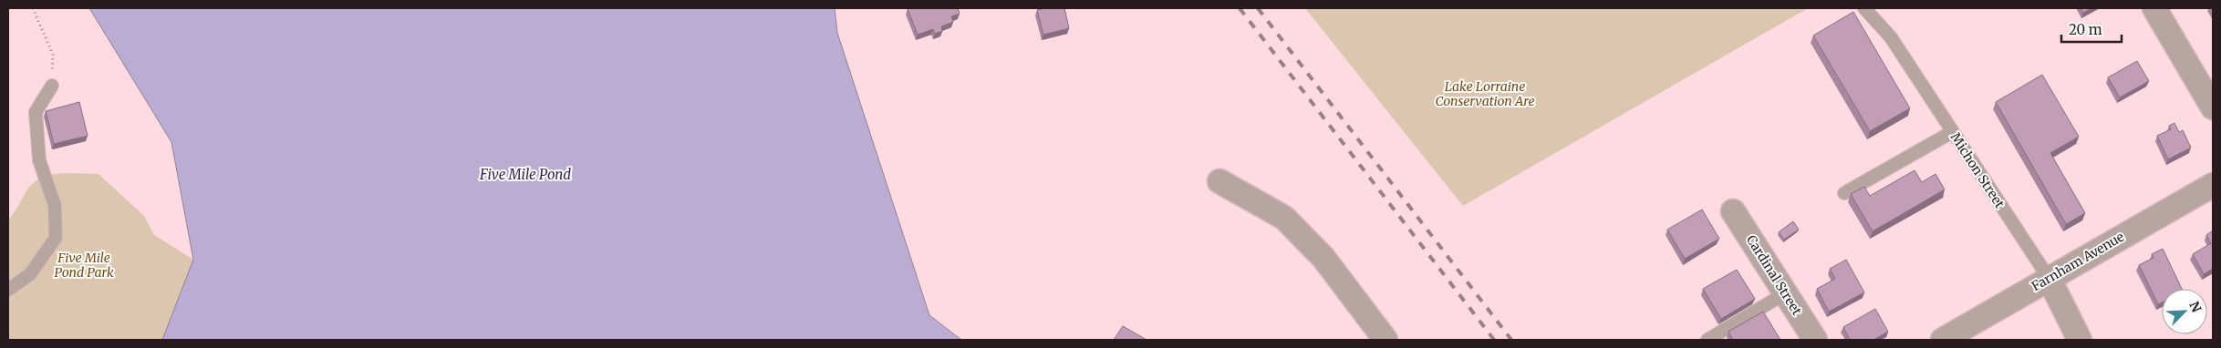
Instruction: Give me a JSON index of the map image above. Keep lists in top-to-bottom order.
{
  "streets": {
    "street": ["Michon Street", "Farnham Avenue", "Cardinal Street"]
  },
  "crossings": [
    ["Michon Street", "Farnham Avenue"]
  ],
  "water": ["Five Mile Pond"],
  "parks": ["Lake Lorraine Conservation Are", "Five Mile Pond Park"],
  "scale_bar": "20 m",
  "north": "top right"
}
